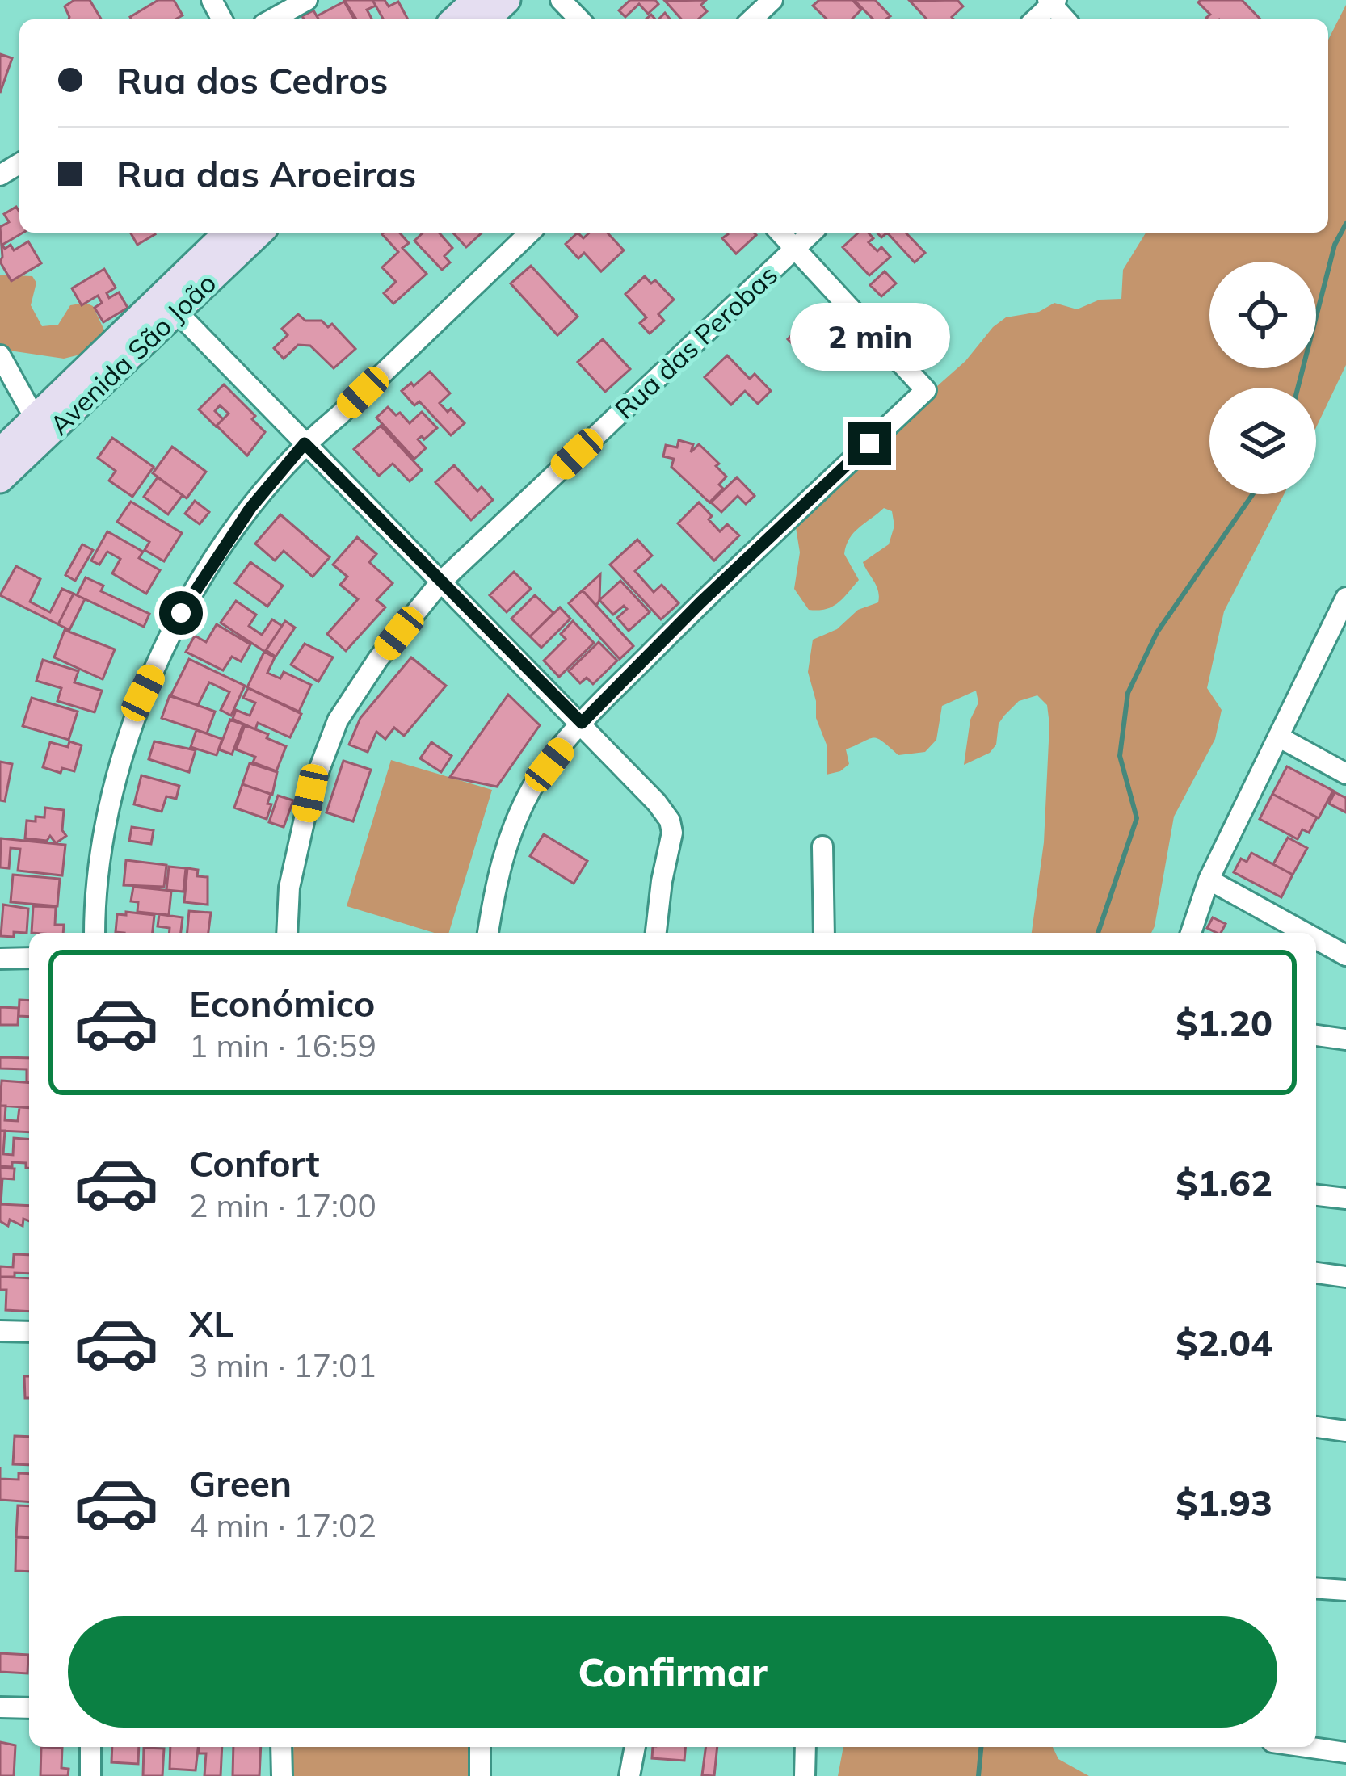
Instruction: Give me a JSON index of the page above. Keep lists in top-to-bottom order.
{
  "streets": {
    "street": ["Rua das Perobas", "Avenida São João"]
  },
  "page": {
    "banner": ["Rua dos Cedros", "Rua das Aroeiras"],
    "bubble": "2 min",
    "list": [
      {
        "name": "Económico",
        "note": "1 min · 16:59",
        "value": "$1.20"
      },
      {
        "name": "Confort",
        "note": "2 min · 17:00",
        "value": "$1.62"
      },
      {
        "name": "XL",
        "note": "3 min · 17:01",
        "value": "$2.04"
      },
      {
        "name": "Green",
        "note": "4 min · 17:02",
        "value": "$1.93"
      }
    ],
    "buttons": "Confirmar"
  }
}
